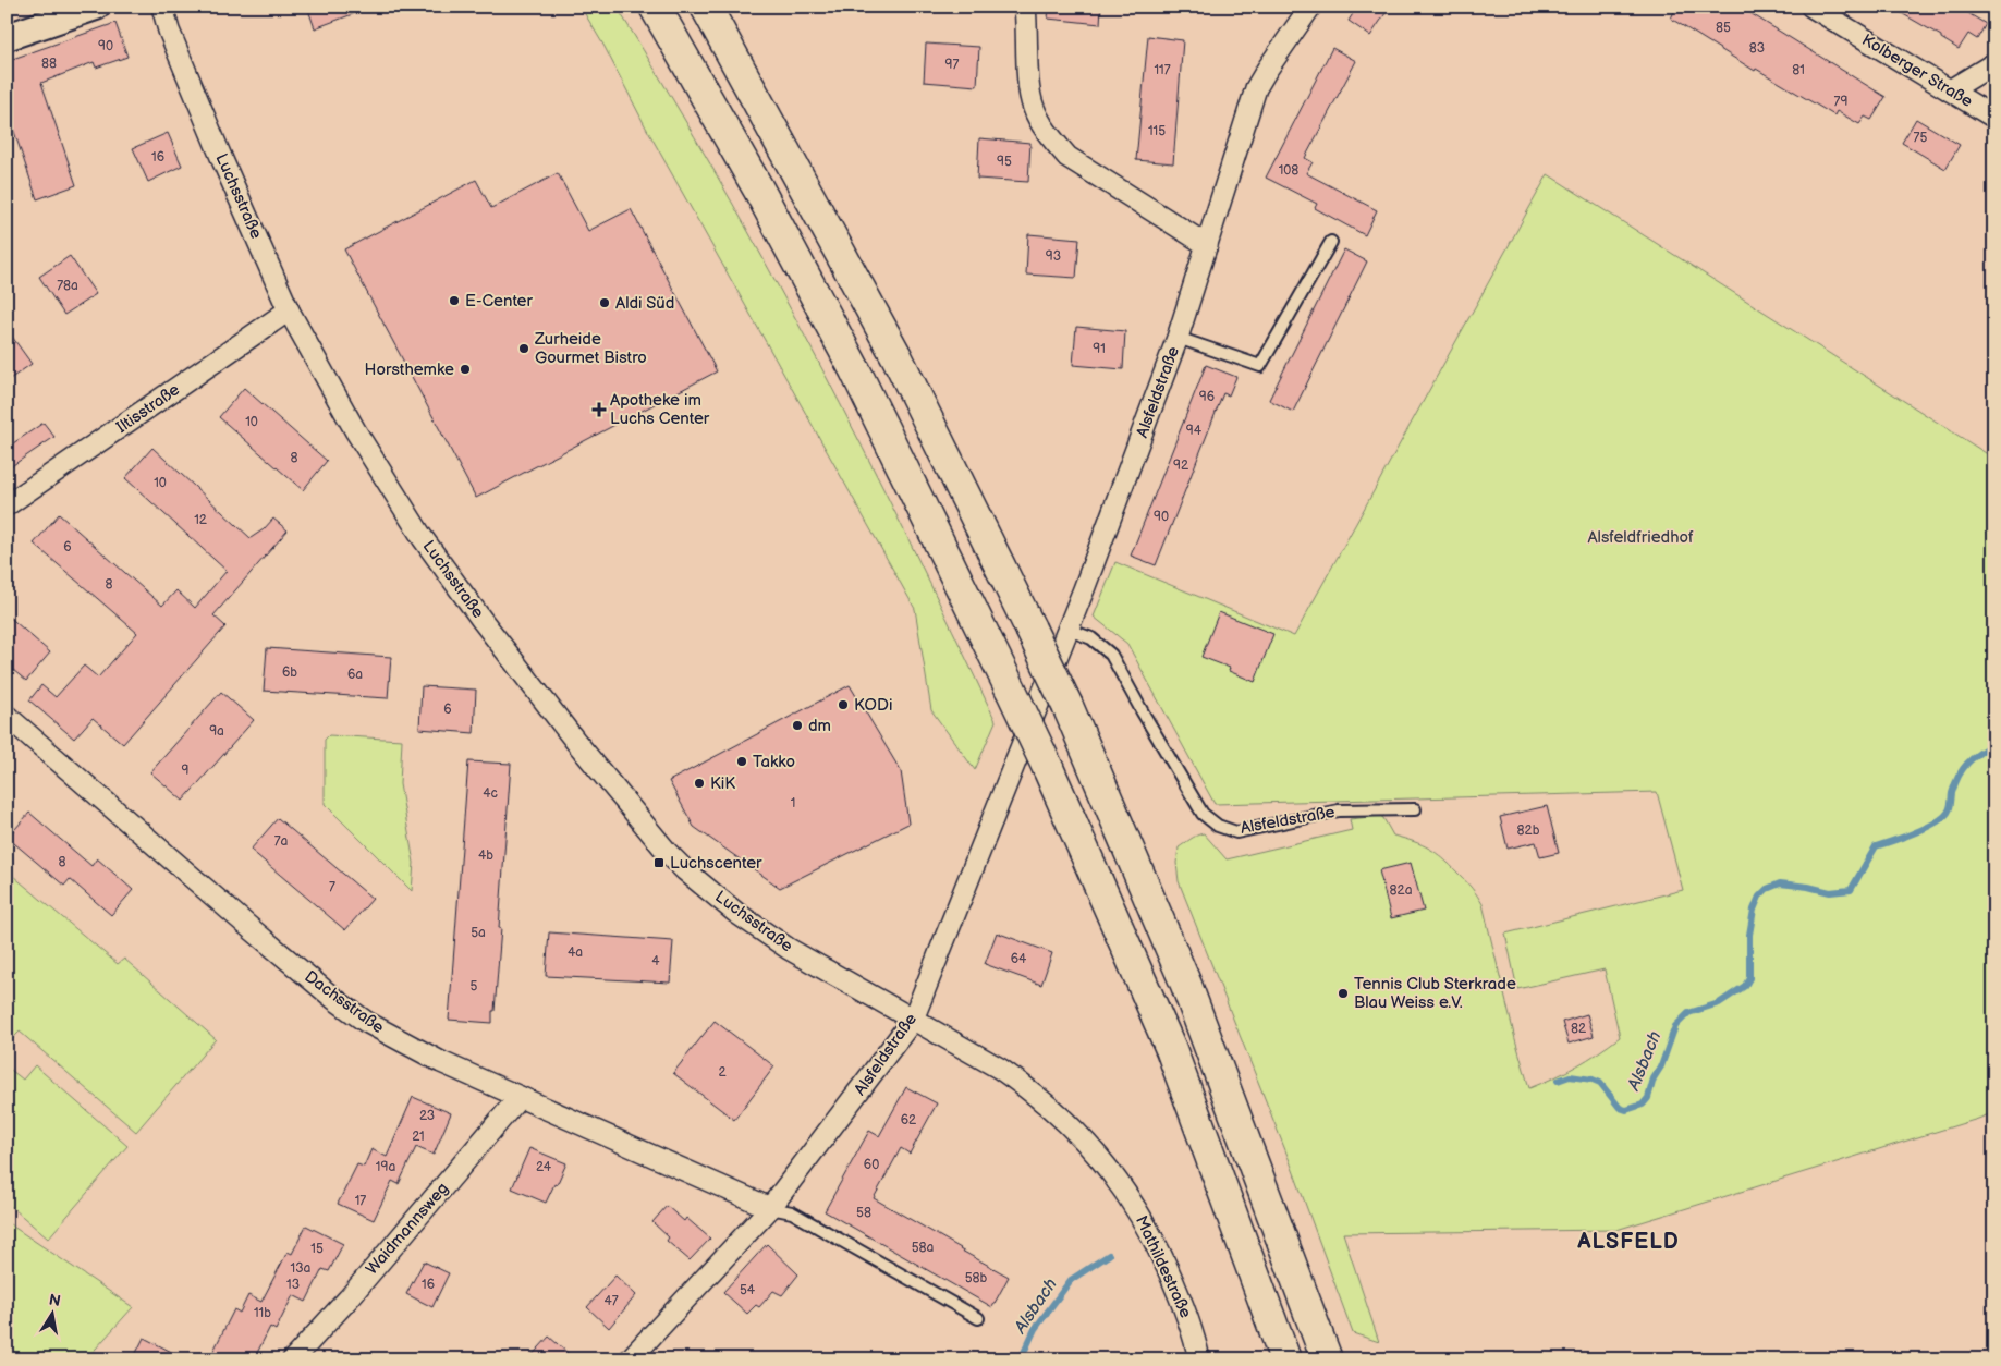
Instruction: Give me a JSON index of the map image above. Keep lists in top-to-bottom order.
{
  "streets": {
    "street": [
      "Kolberger Straße",
      "Luchsstraße",
      "Alsfeldstraße",
      "Iltisstraße",
      "Dachsstraße",
      "Waidmannsweg",
      "Mathildestraße"
    ]
  },
  "crossings": [
    ["Luchsstraße", "Alsfeldstraße"],
    ["Luchsstraße", "Iltisstraße"],
    ["Luchsstraße", "Mathildestraße"],
    ["Alsfeldstraße", "Dachsstraße"],
    ["Alsfeldstraße", "Mathildestraße"],
    ["Dachsstraße", "Waidmannsweg"]
  ],
  "districts": ["ALSFELD"],
  "water": ["Alsbach"],
  "parks": ["Alsfeldfriedhof"],
  "places": {
    "other": [
      "E-Center",
      "Aldi Süd",
      "Zurheide Gourmet Bistro",
      "Horsthemke",
      "KODi",
      "dm",
      "Takko",
      "KiK",
      "Tennis Club Sterkrade Blau Weiss e.V."
    ],
    "health": ["Apotheke im Luchs Center"],
    "transit": ["Luchscenter"]
  },
  "house_numbers": [
    "85",
    "90",
    "83",
    "88",
    "97",
    "117",
    "81",
    "79",
    "115",
    "75",
    "16",
    "95",
    "108",
    "93",
    "78a",
    "91",
    "96",
    "10",
    "94",
    "8",
    "92",
    "10",
    "90",
    "12",
    "6",
    "8",
    "6b",
    "6a",
    "6",
    "9a",
    "9",
    "4c",
    "1",
    "82b",
    "7a",
    "4b",
    "8",
    "7",
    "82a",
    "5a",
    "4a",
    "64",
    "4",
    "5",
    "82",
    "2",
    "23",
    "62",
    "21",
    "60",
    "19a",
    "24",
    "17",
    "58",
    "58a",
    "15",
    "13a",
    "58b",
    "13",
    "16",
    "54",
    "47",
    "11b"
  ],
  "north": "top"
}
